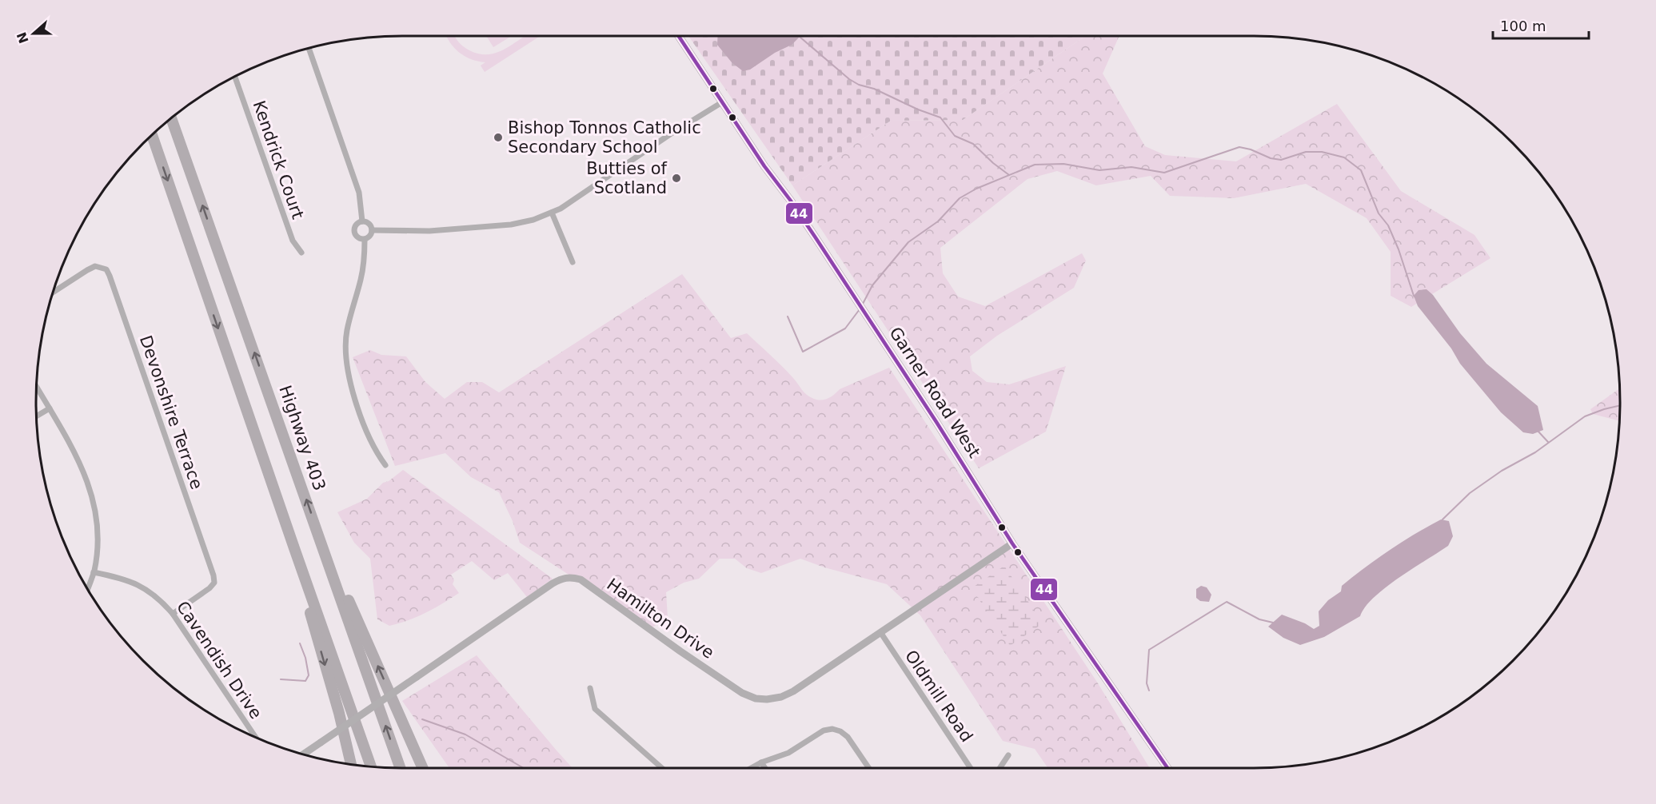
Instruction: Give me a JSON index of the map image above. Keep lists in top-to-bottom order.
{
  "streets": {
    "highway": ["Highway 403"],
    "main road": ["Garner Road West"],
    "street": [
      "Kendrick Court",
      "Devonshire Terrace",
      "Hamilton Drive",
      "Cavendish Drive",
      "Oldmill Road"
    ]
  },
  "crossings": [
    ["Garner Road West", "Hamilton Drive"],
    ["Devonshire Terrace", "Cavendish Drive"],
    ["Hamilton Drive", "Oldmill Road"]
  ],
  "places": ["Bishop Tonnos Catholic Secondary School", "Butties of Scotland"],
  "lines": ["transit line 44"],
  "scale_bar": "100 m",
  "north": "left"
}
